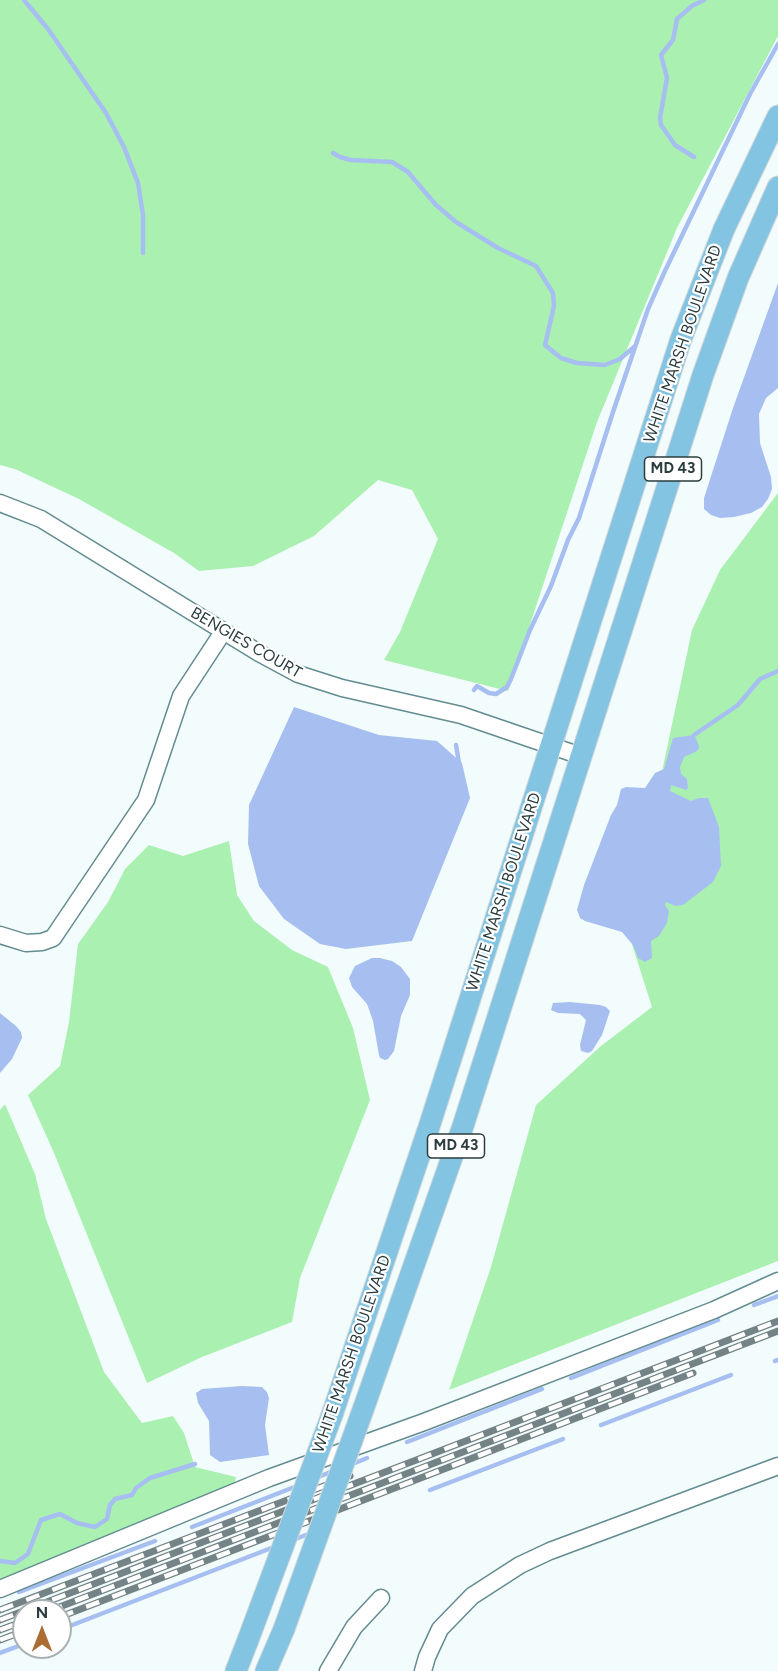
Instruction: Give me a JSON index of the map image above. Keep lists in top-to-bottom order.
{
  "streets": {
    "main road": ["WHITE MARSH BOULEVARD", "MD 43"],
    "street": ["BENGIES COURT"]
  },
  "crossings": [
    ["WHITE MARSH BOULEVARD", "BENGIES COURT"]
  ],
  "north": "top"
}
